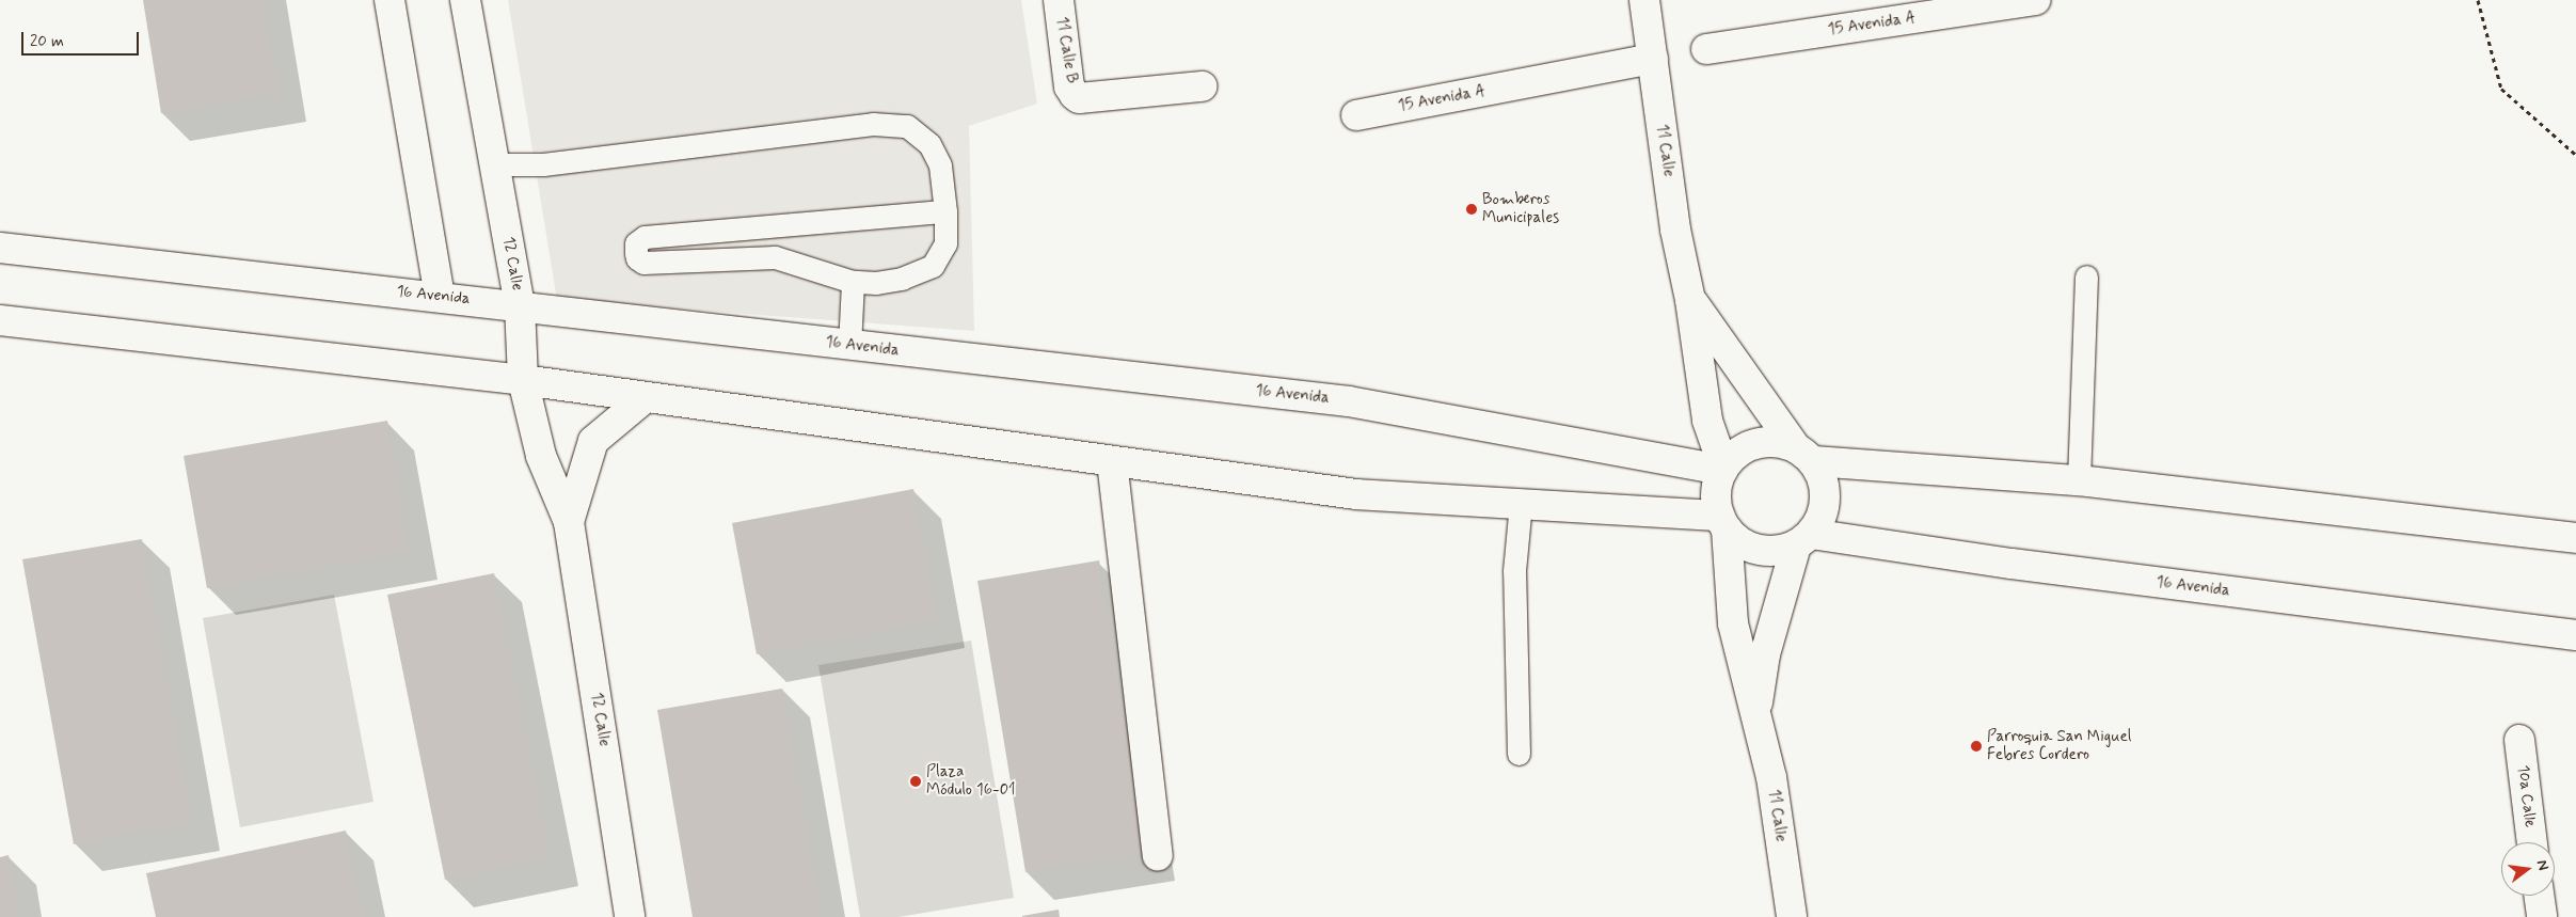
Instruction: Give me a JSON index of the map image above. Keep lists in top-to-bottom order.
{
  "streets": {
    "main road": [
      "15 Avenida A",
      "11 Calle B",
      "11 Calle",
      "12 Calle",
      "16 Avenida",
      "10a Calle"
    ]
  },
  "crossings": [
    ["15 Avenida A", "11 Calle"],
    ["11 Calle", "16 Avenida"],
    ["12 Calle", "16 Avenida"]
  ],
  "places": ["Bomberos Municipales", "Parroquia San Miguel Febres Cordero", "Plaza Módulo 16-01"],
  "scale_bar": "20 m",
  "north": "right"
}
